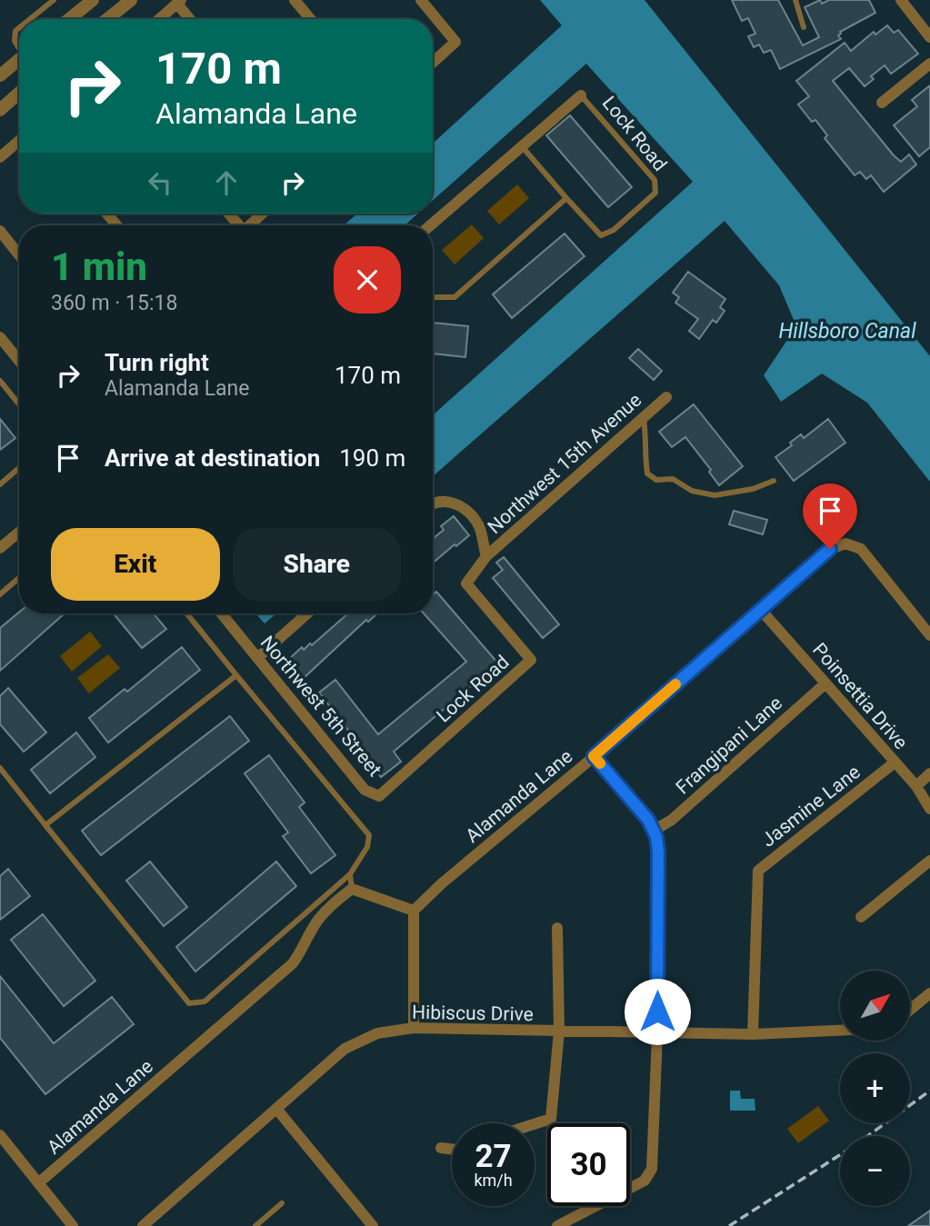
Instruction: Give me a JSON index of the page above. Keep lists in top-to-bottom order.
{
  "streets": {
    "street": [
      "Lock Road",
      "Northwest 15th Avenue",
      "Poinsettia Drive",
      "Northwest 5th Street",
      "Frangipani Lane",
      "Alamanda Lane",
      "Jasmine Lane",
      "Hibiscus Drive"
    ]
  },
  "crossings": [
    ["Lock Road", "Northwest 15th Avenue"],
    ["Lock Road", "Northwest 5th Street"],
    ["Poinsettia Drive", "Frangipani Lane"],
    ["Poinsettia Drive", "Alamanda Lane"],
    ["Poinsettia Drive", "Jasmine Lane"],
    ["Jasmine Lane", "Hibiscus Drive"]
  ],
  "water": ["Hillsboro Canal"],
  "north": "top right",
  "page": {
    "turn": ["170 m", "Alamanda Lane"],
    "heading": ["1 min", "360 m · 15:18"],
    "list": [
      {
        "name": "Turn right",
        "note": "Alamanda Lane",
        "value": "170 m"
      },
      {
        "name": "Arrive at destination",
        "value": "190 m"
      }
    ],
    "buttons": ["Exit", "Share"],
    "map_buttons": ["+", "−"],
    "speed": "27 km/h",
    "limit": "30"
  }
}
